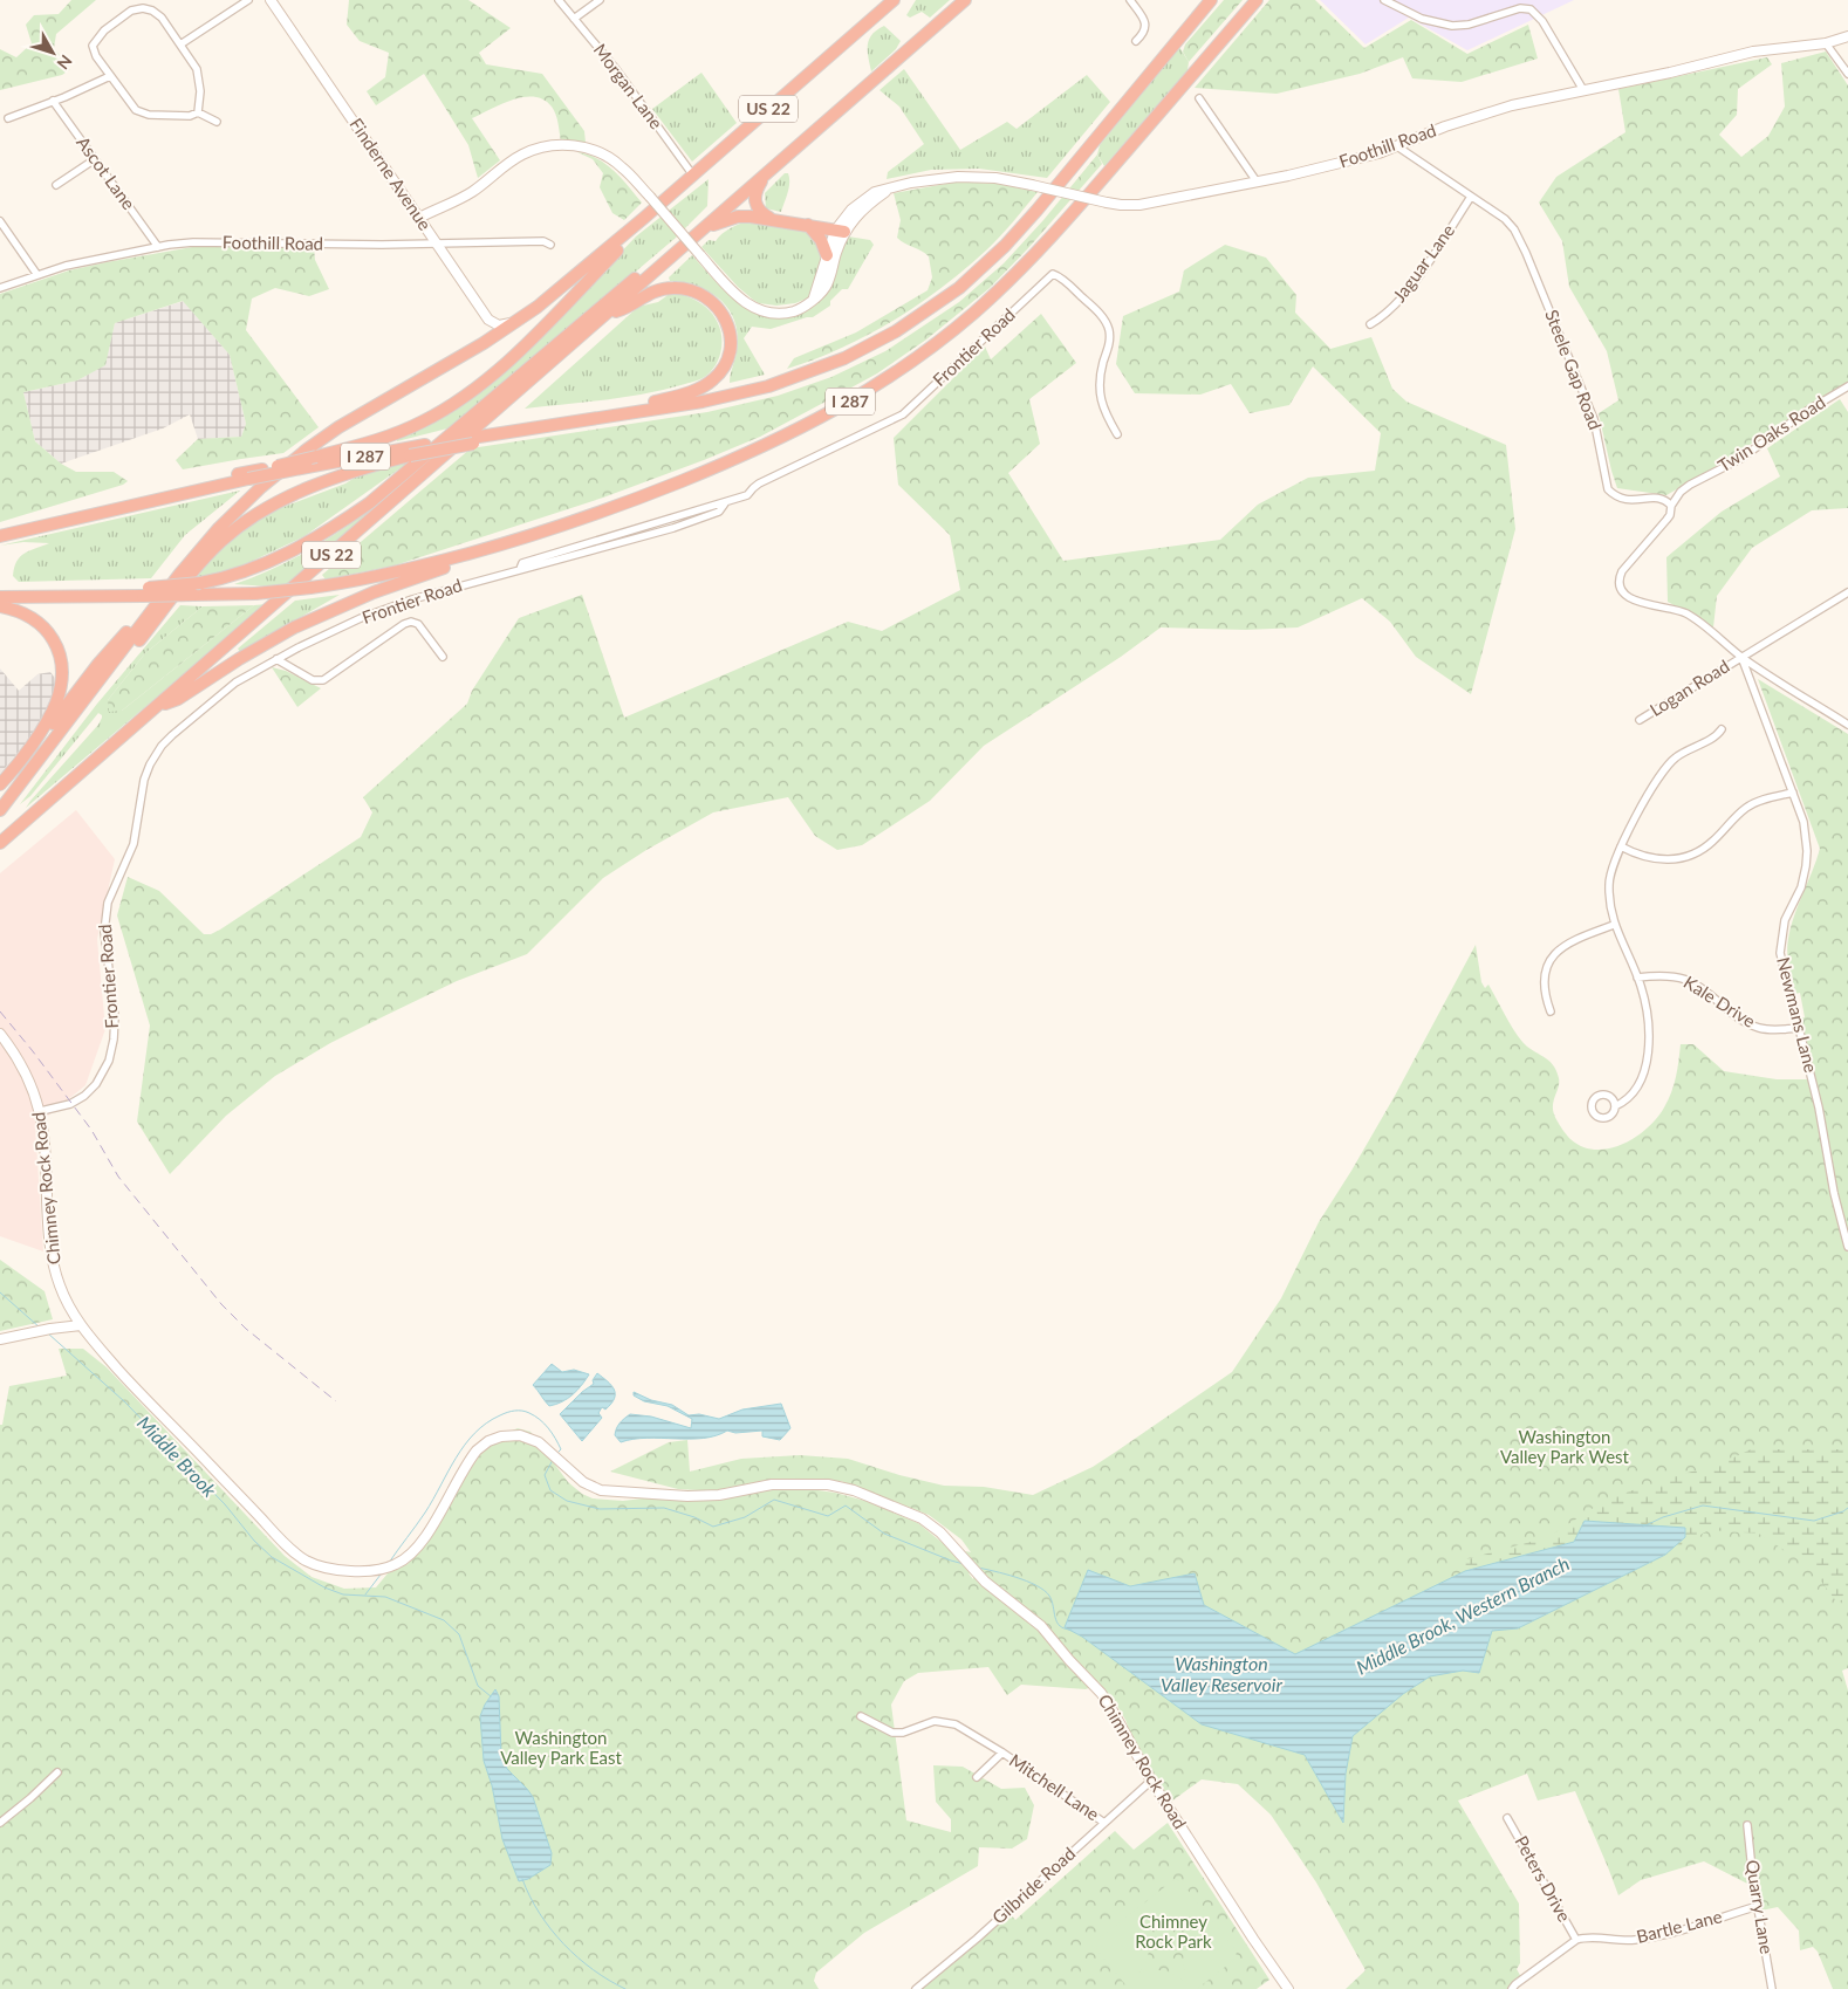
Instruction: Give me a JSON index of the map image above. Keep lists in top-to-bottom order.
{
  "streets": {
    "highway": ["US 22", "I 287"],
    "street": [
      "Morgan Lane",
      "Foothill Road",
      "Ascot Lane",
      "Finderne Avenue",
      "Jaguar Lane",
      "Frontier Road",
      "Steele Gap Road",
      "Twin Oaks Road",
      "Logan Road",
      "Kale Drive",
      "Newmans Lane",
      "Chimney Rock Road",
      "Mitchell Lane",
      "Peters Drive",
      "Gilbride Road",
      "Quarry Lane",
      "Bartle Lane"
    ]
  },
  "crossings": [
    ["Morgan Lane", "US 22"],
    ["Foothill Road", "Ascot Lane"],
    ["Foothill Road", "Finderne Avenue"],
    ["Foothill Road", "Steele Gap Road"],
    ["Jaguar Lane", "Steele Gap Road"],
    ["Frontier Road", "Chimney Rock Road"],
    ["Steele Gap Road", "Twin Oaks Road"],
    ["Logan Road", "Newmans Lane"],
    ["Kale Drive", "Newmans Lane"],
    ["Chimney Rock Road", "Gilbride Road"],
    ["Mitchell Lane", "Gilbride Road"],
    ["Peters Drive", "Bartle Lane"],
    ["Quarry Lane", "Bartle Lane"]
  ],
  "water": ["Middle Brook", "Middle Brook, Western Branch", "Washington Valley Reservoir"],
  "parks": ["Washington Valley Park West", "Washington Valley Park East", "Chimney Rock Park"],
  "north": "bottom right"
}
